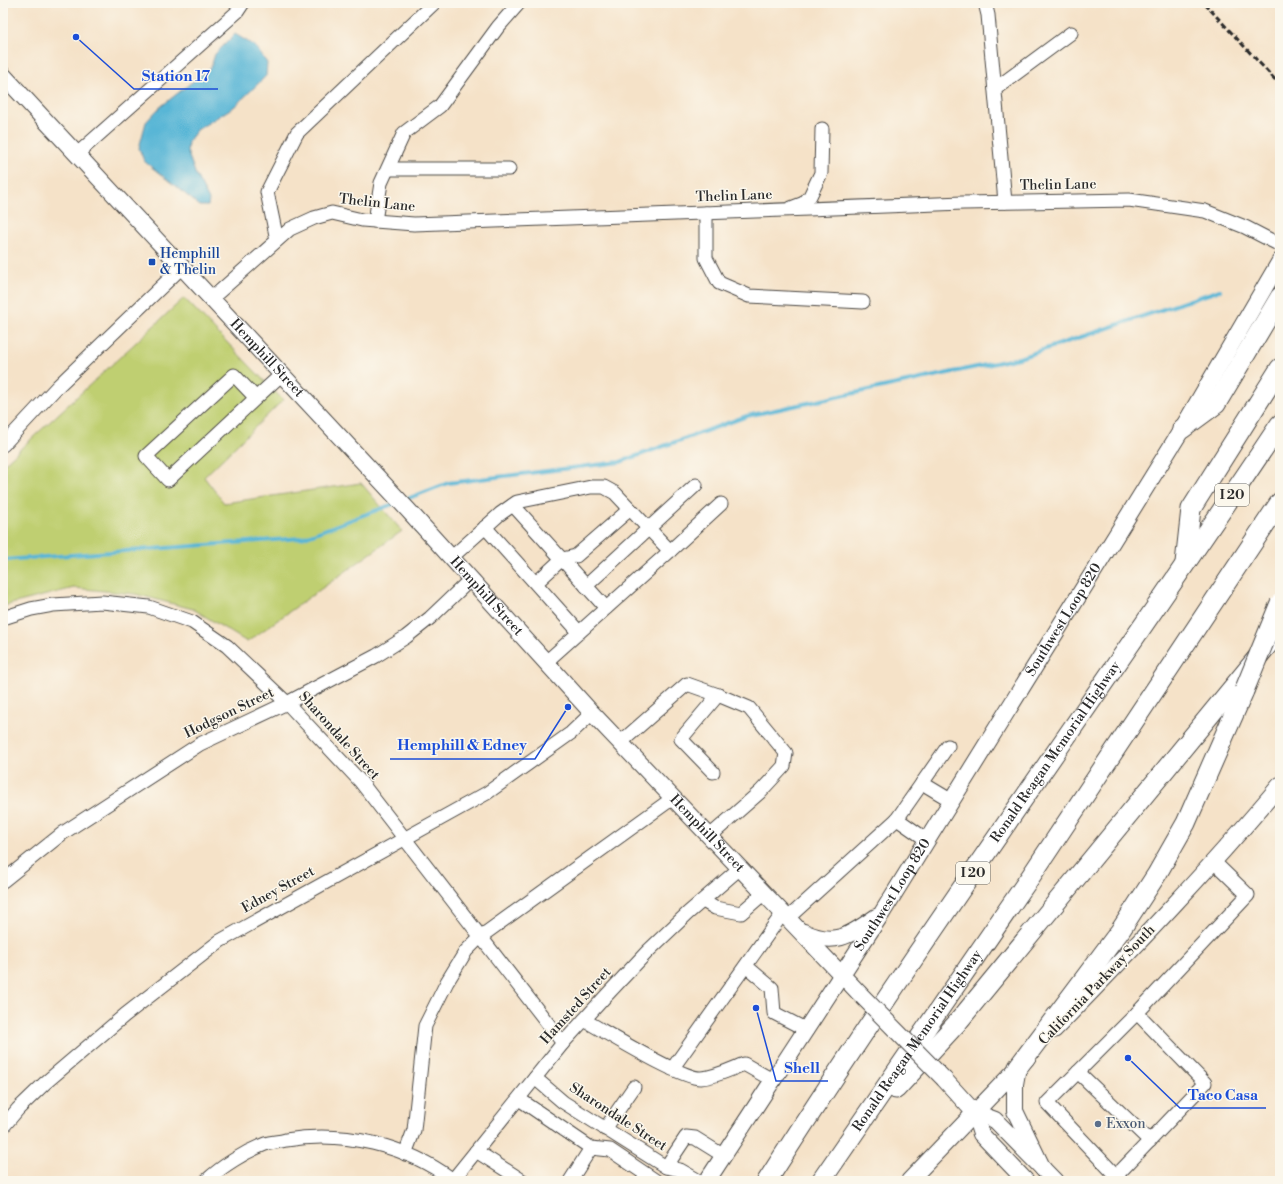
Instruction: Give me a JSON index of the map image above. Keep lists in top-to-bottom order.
{
  "streets": {
    "highway": ["I 20", "Ronald Reagan Memorial Highway"],
    "main road": ["Hemphill Street", "Southwest Loop 820", "California Parkway South"],
    "street": [
      "Thelin Lane",
      "Hodgson Street",
      "Sharondale Street",
      "Edney Street",
      "Hamsted Street"
    ]
  },
  "crossings": [
    ["Thelin Lane", "Hemphill Street"],
    ["Hemphill Street", "Southwest Loop 820"],
    ["Hemphill Street", "Hodgson Street"],
    ["Hemphill Street", "Edney Street"],
    ["Hemphill Street", "California Parkway South"],
    ["Hemphill Street", "Hamsted Street"],
    ["Hodgson Street", "Sharondale Street"],
    ["Sharondale Street", "Edney Street"],
    ["Sharondale Street", "Hamsted Street"]
  ],
  "places": {
    "other": [
      "Station 17",
      "Hemphill & Edney",
      "Shell",
      "Taco Casa",
      "Exxon"
    ],
    "transit": ["Hemphill & Thelin"]
  }
}
